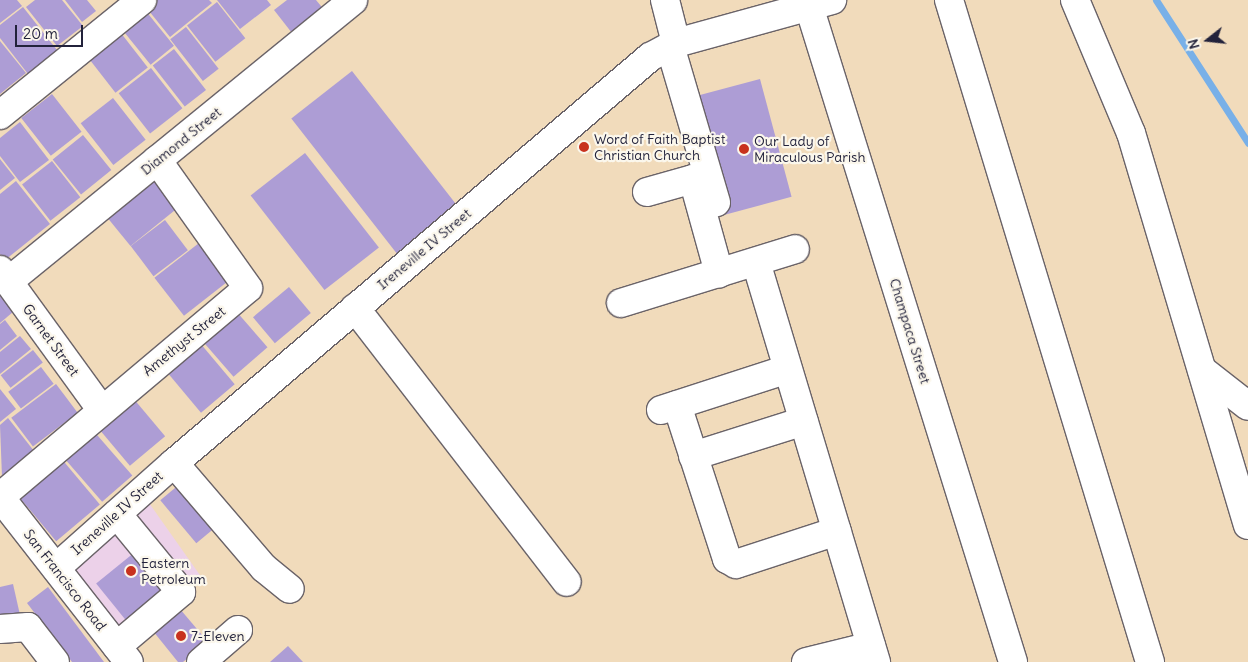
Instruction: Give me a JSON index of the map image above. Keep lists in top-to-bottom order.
{
  "streets": {
    "street": [
      "Diamond Street",
      "Ireneville IV Street",
      "Champaca Street",
      "Garnet Street",
      "Amethyst Street",
      "San Francisco Road"
    ]
  },
  "crossings": [
    ["Diamond Street", "Garnet Street"],
    ["Diamond Street", "Amethyst Street"],
    ["Ireneville IV Street", "Champaca Street"],
    ["Ireneville IV Street", "San Francisco Road"],
    ["Garnet Street", "Amethyst Street"],
    ["Amethyst Street", "San Francisco Road"]
  ],
  "places": [
    "Word of Faith Baptist Christian Church",
    "Our Lady of Miraculous Parish",
    "Eastern Petroleum",
    "7-Eleven"
  ],
  "scale_bar": "20 m",
  "north": "left"
}
